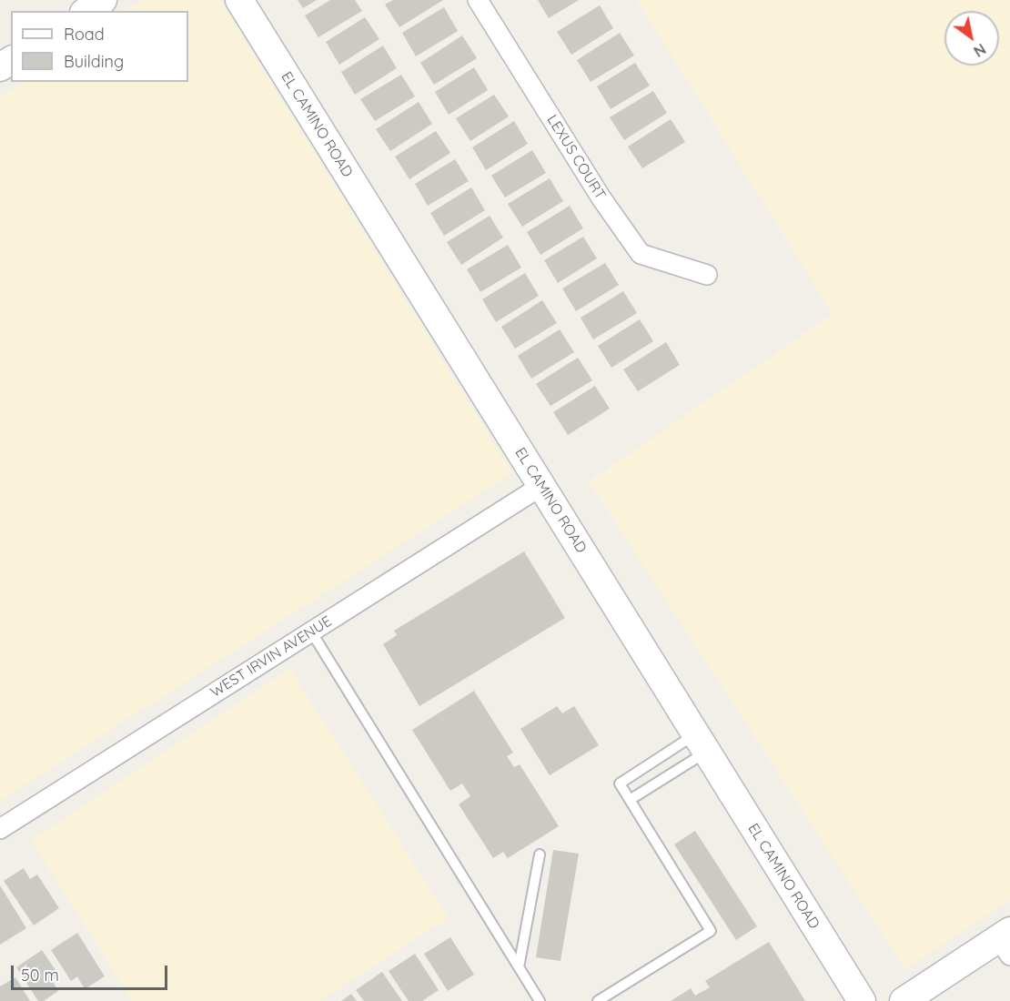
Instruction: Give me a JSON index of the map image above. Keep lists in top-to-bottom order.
{
  "streets": {
    "street": ["EL CAMINO ROAD", "LEXUS COURT", "WEST IRVIN AVENUE"]
  },
  "crossings": [
    ["EL CAMINO ROAD", "WEST IRVIN AVENUE"]
  ],
  "legend": ["Road", "Building"],
  "scale_bar": "50 m",
  "north": "bottom right"
}
